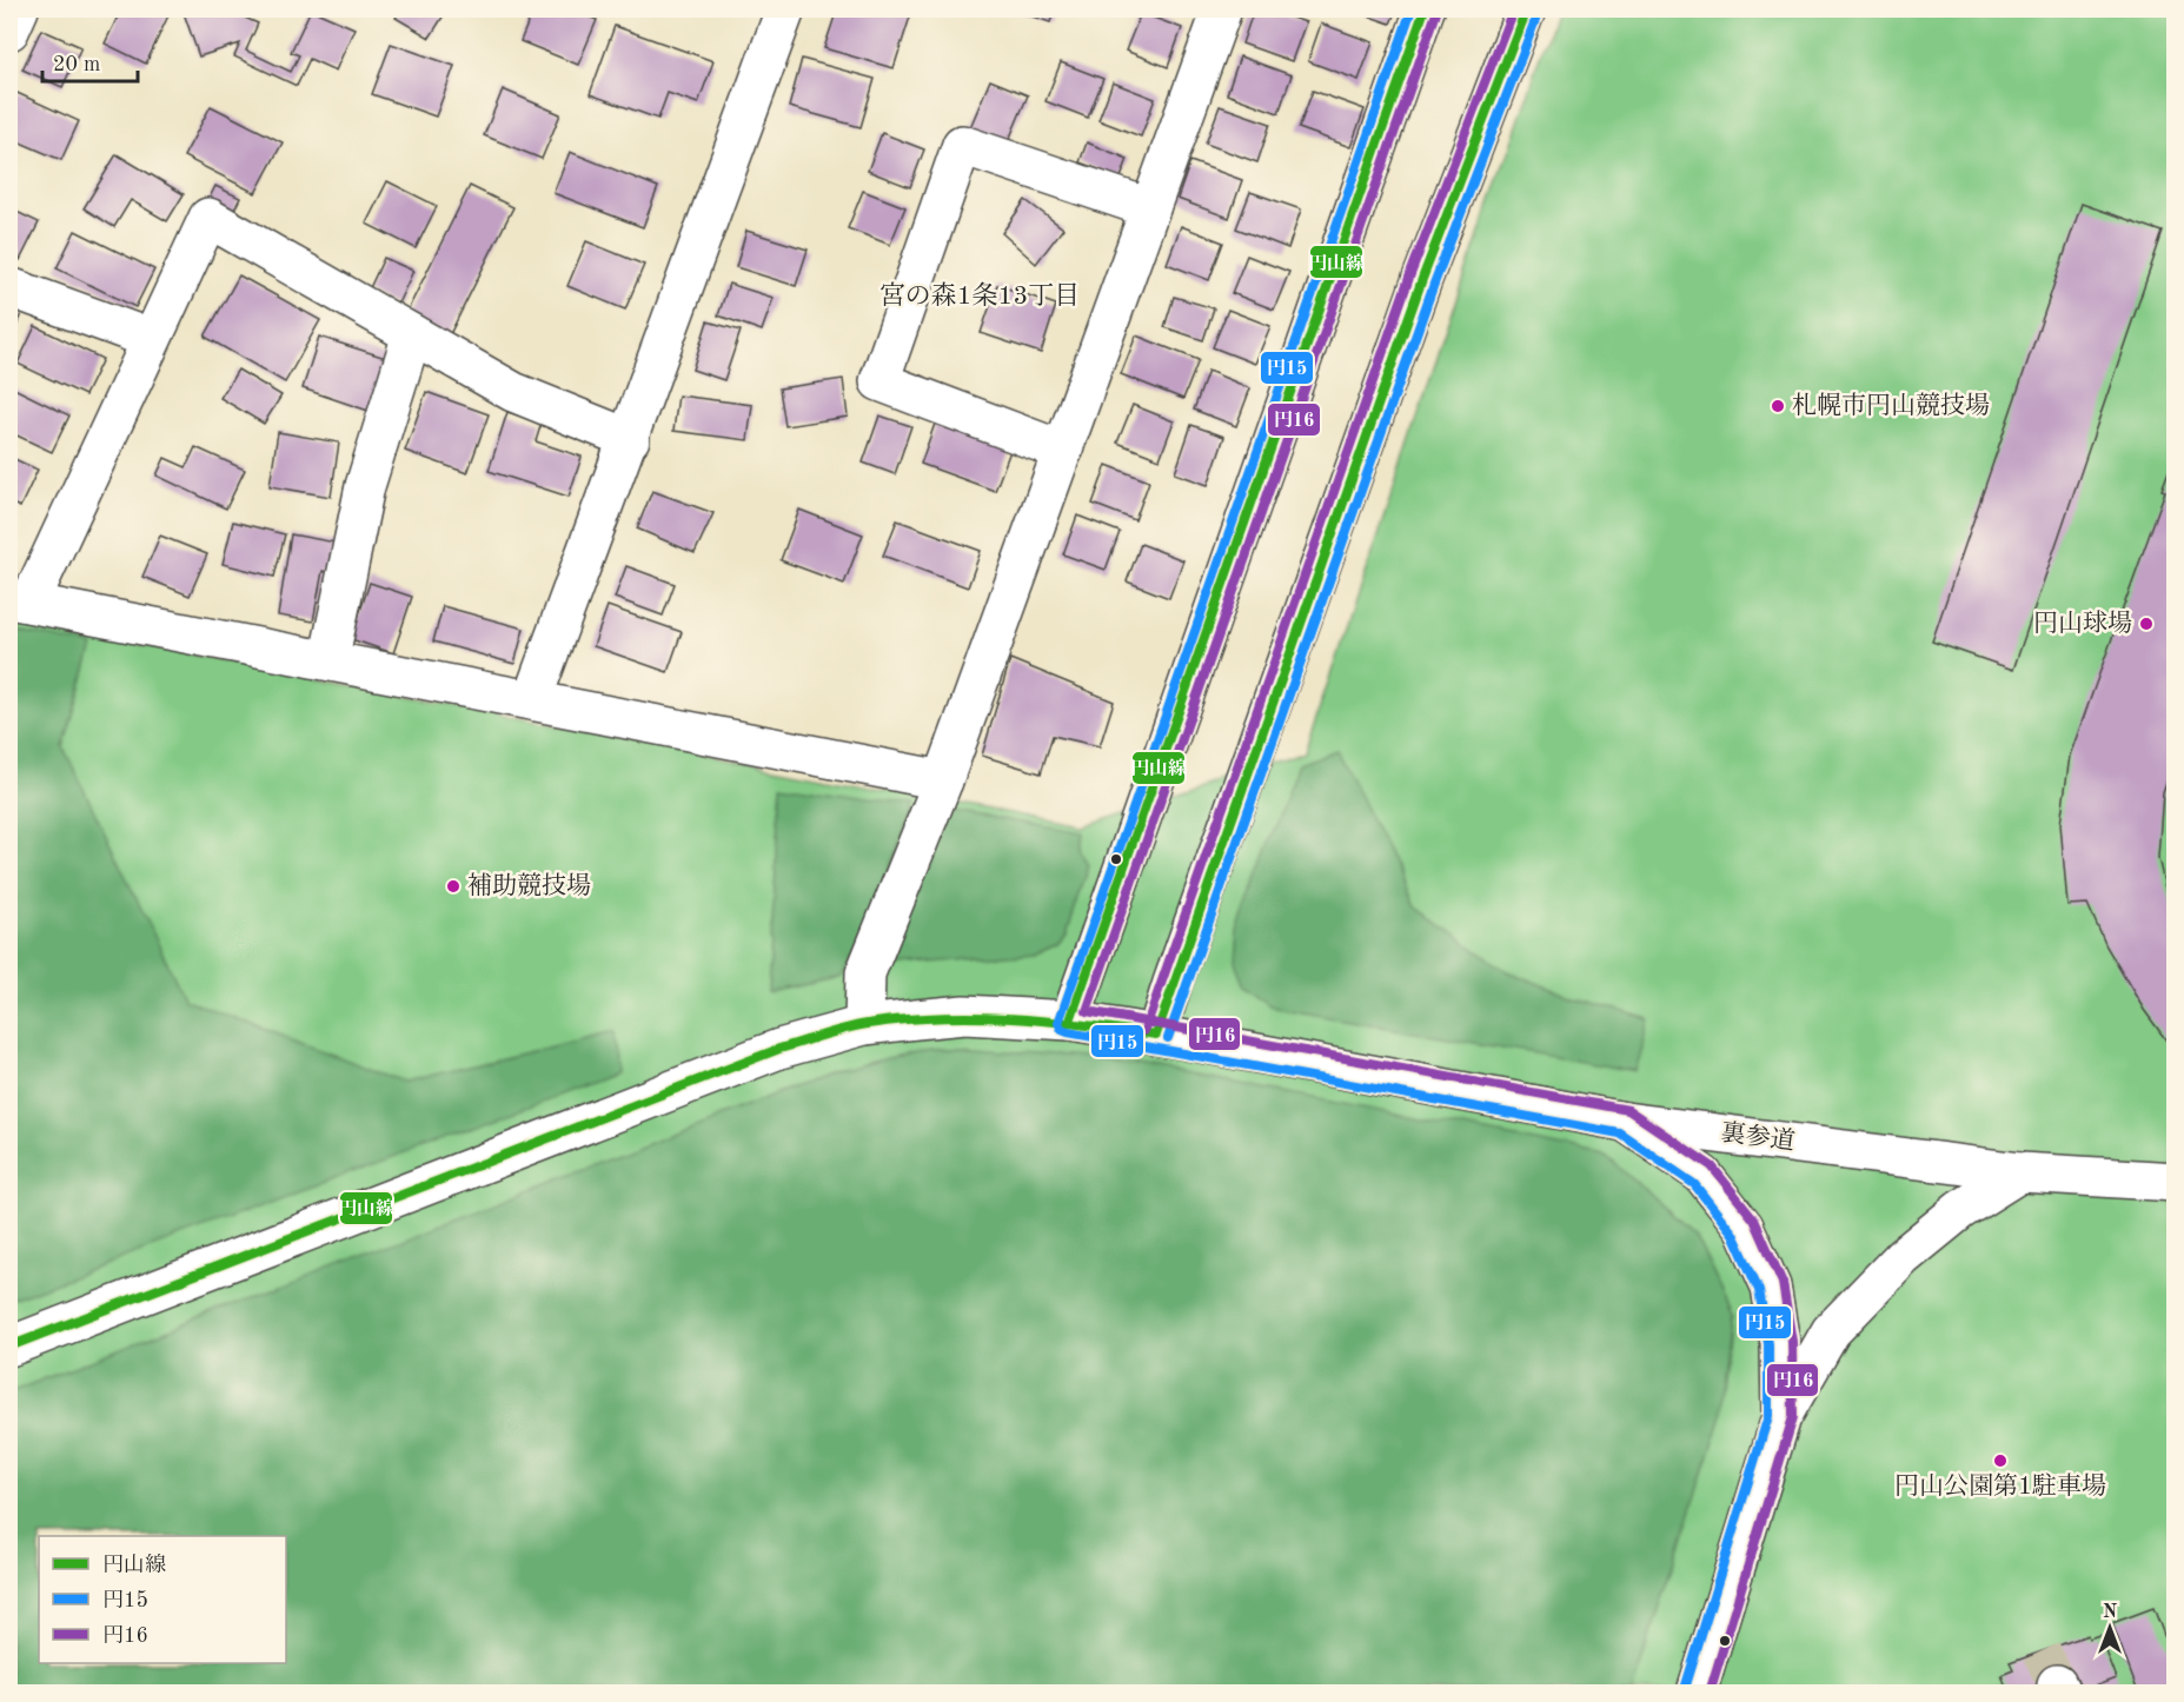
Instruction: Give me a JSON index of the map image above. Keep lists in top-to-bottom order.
{
  "streets": {
    "street": ["裏参道"]
  },
  "districts": ["宮の森1条13丁目"],
  "places": [
    "札幌市円山競技場",
    "円山球場",
    "補助競技場",
    "円山公園第1駐車場"
  ],
  "lines": ["transit line 円山線", "transit line 円15", "transit line 円16"],
  "legend": ["円山線", "円15", "円16"],
  "scale_bar": "20 m",
  "north": "top"
}
